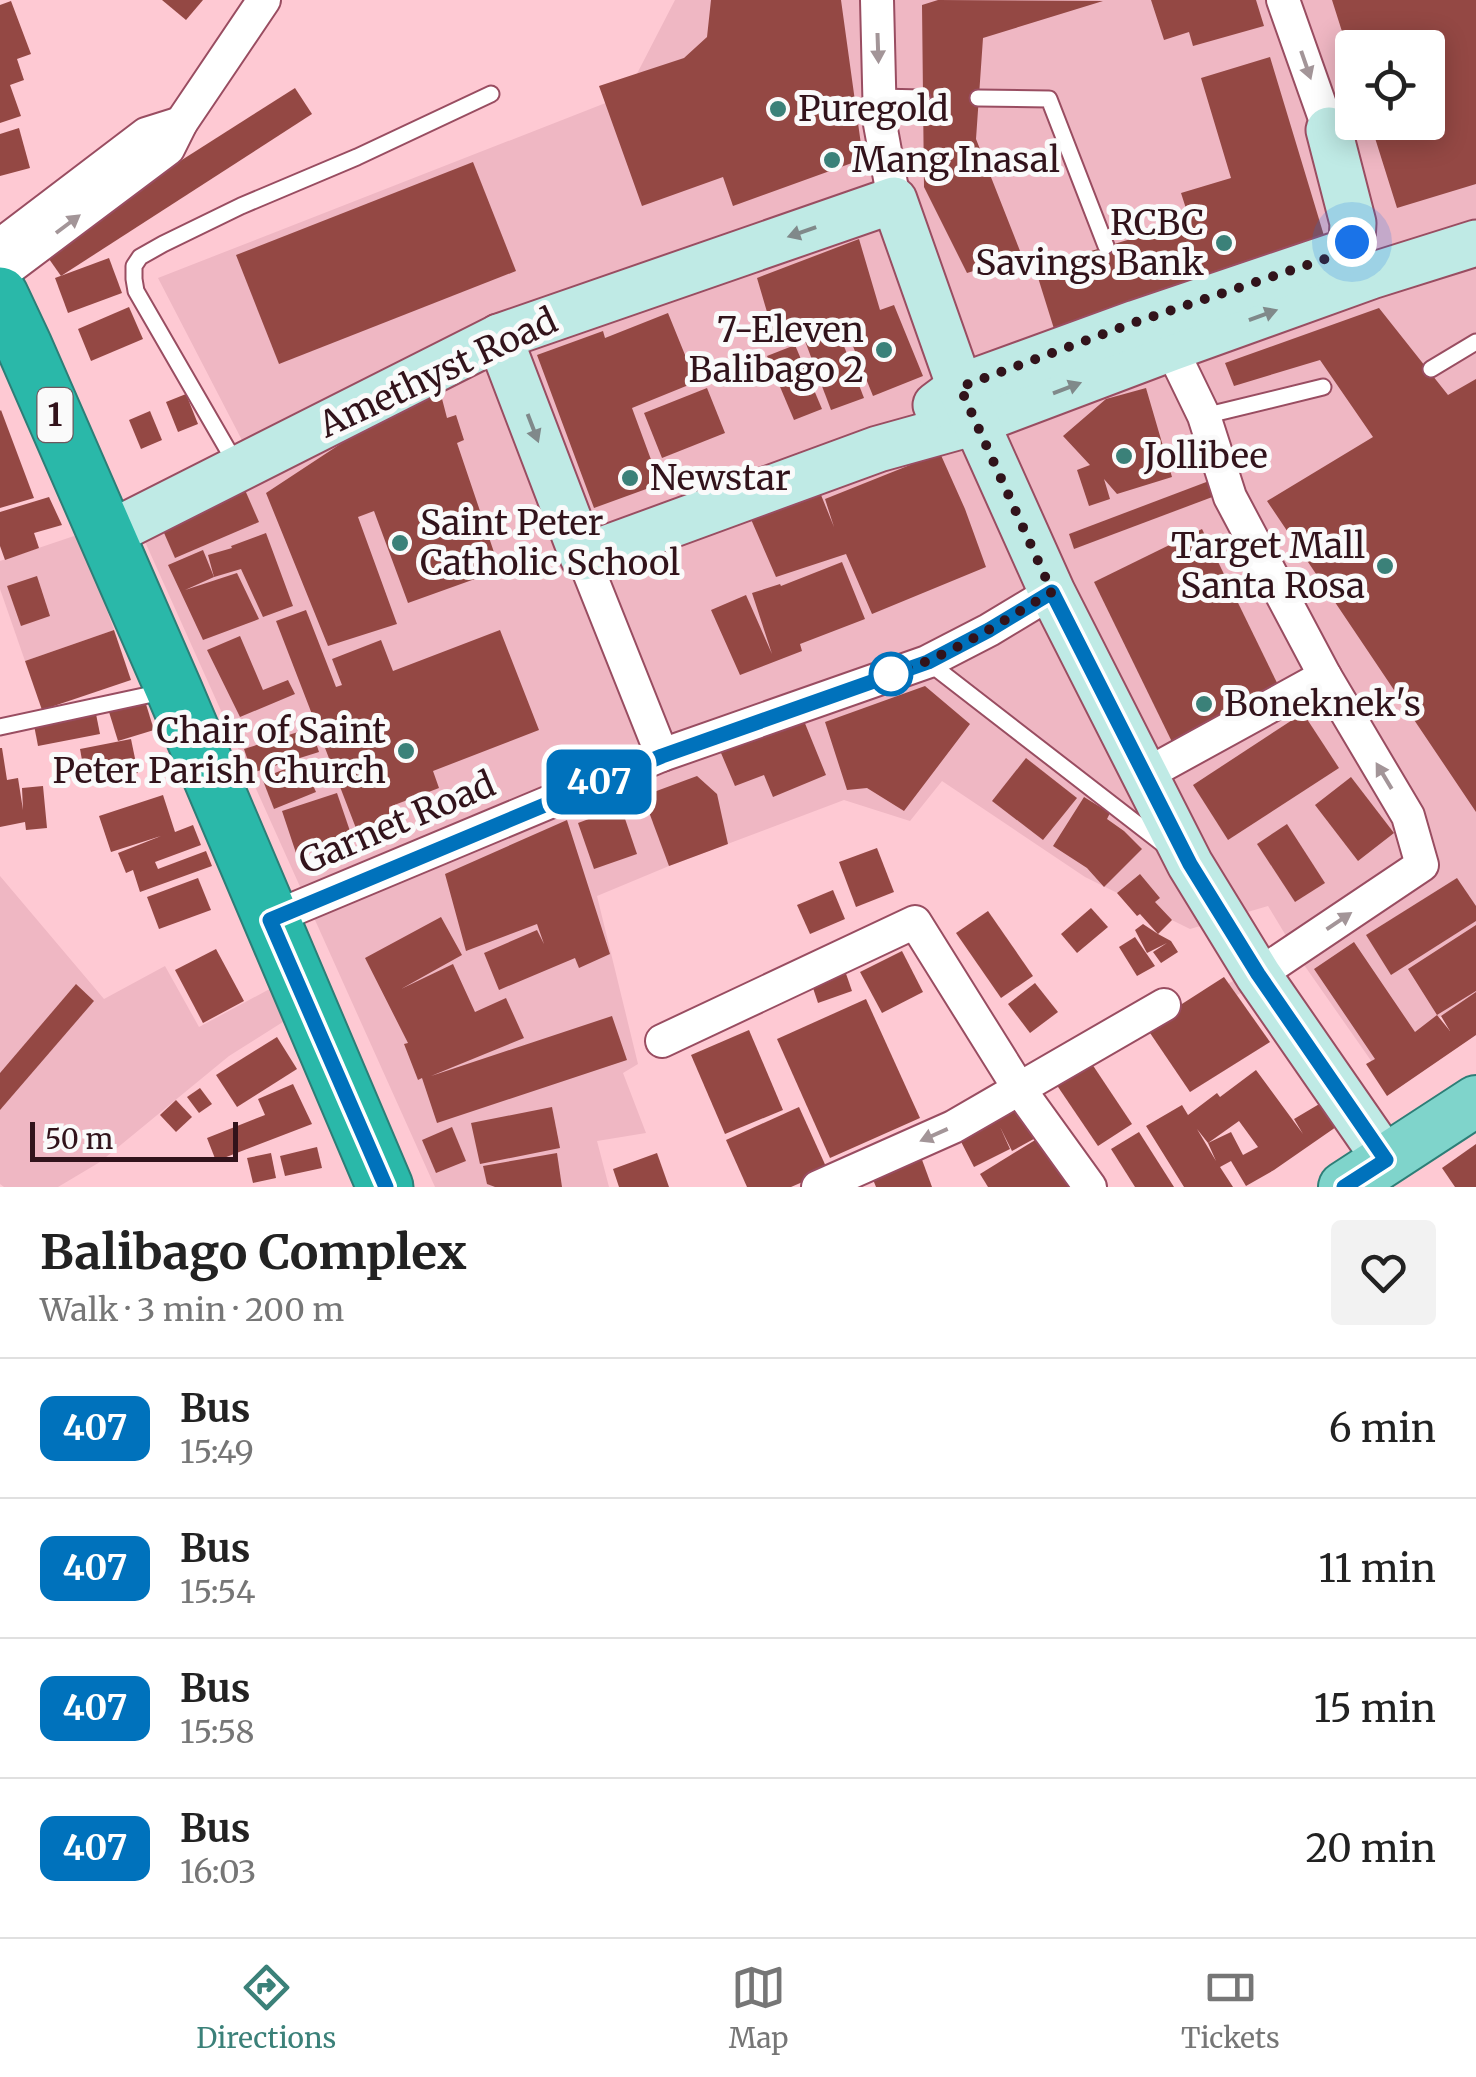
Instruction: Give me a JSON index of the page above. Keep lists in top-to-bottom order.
{
  "streets": {
    "highway": ["1"],
    "street": ["Amethyst Road", "Garnet Road"]
  },
  "crossings": [
    ["Amethyst Road", "1"],
    ["1", "Garnet Road"]
  ],
  "places": [
    "Puregold",
    "Mang Inasal",
    "RCBC Savings Bank",
    "7-Eleven Balibago 2",
    "Jollibee",
    "Newstar",
    "Saint Peter Catholic School",
    "Target Mall Santa Rosa",
    "Boneknek's",
    "Chair of Saint Peter Parish Church"
  ],
  "lines": ["bus line 407"],
  "scale_bar": "50 m",
  "page": {
    "on_map": "407",
    "scale": "50 m",
    "heading": ["Balibago Complex", "Walk · 3 min · 200 m"],
    "list": [
      {
        "mark": "407",
        "name": "Bus",
        "note": "15:49",
        "value": "6 min"
      },
      {
        "mark": "407",
        "name": "Bus",
        "note": "15:54",
        "value": "11 min"
      },
      {
        "mark": "407",
        "name": "Bus",
        "note": "15:58",
        "value": "15 min"
      },
      {
        "mark": "407",
        "name": "Bus",
        "note": "16:03",
        "value": "20 min"
      }
    ],
    "tabs": ["Directions", "Map", "Tickets"]
  }
}
